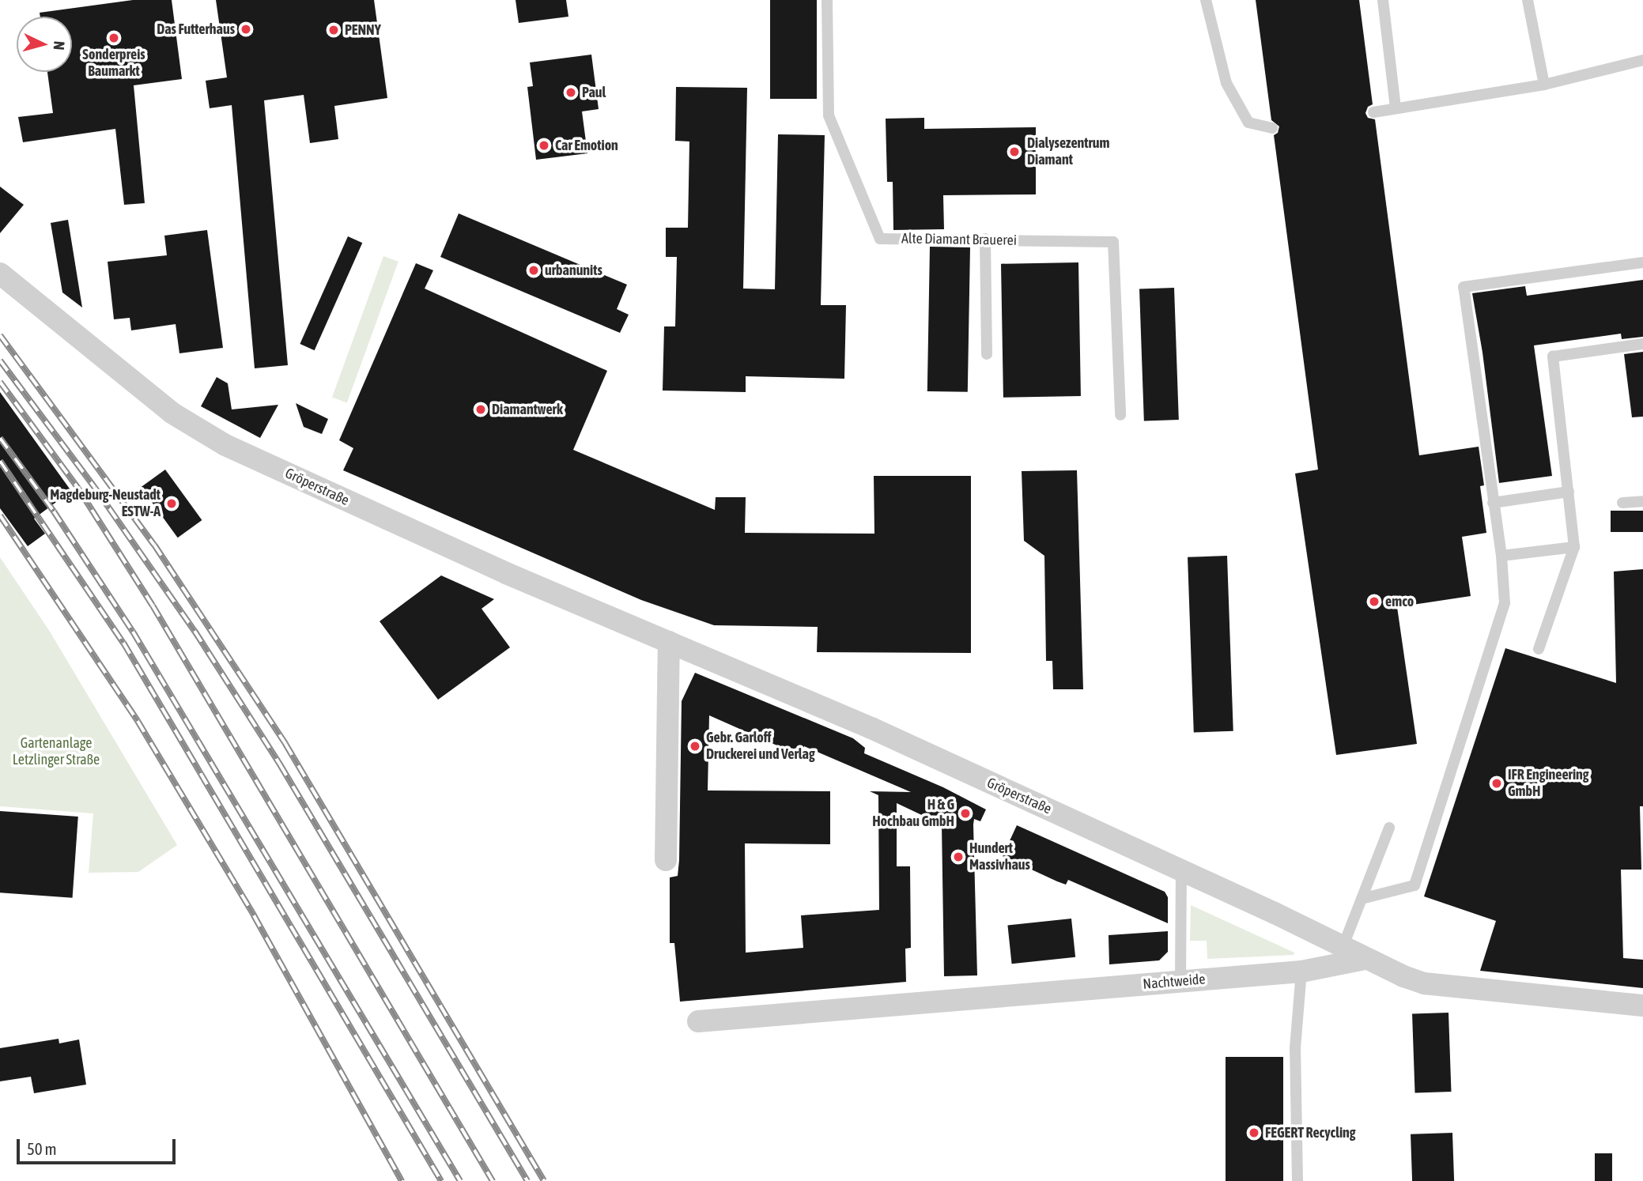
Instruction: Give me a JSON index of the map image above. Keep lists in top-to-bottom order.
{
  "streets": {
    "street": ["Gröperstraße", "Nachtweide"],
    "lane": ["Alte Diamant Brauerei"]
  },
  "crossings": [
    ["Gröperstraße", "Nachtweide"]
  ],
  "parks": ["Gartenanlage Letzlinger Straße"],
  "places": [
    "Das Futterhaus",
    "PENNY",
    "Sonderpreis Baumarkt",
    "Paul",
    "Car Emotion",
    "Dialysezentrum Diamant",
    "urbanunits",
    "Diamantwerk",
    "Magdeburg-Neustadt ESTW-A",
    "emco",
    "Gebr. Garloff Druckerei und Verlag",
    "IFR Engineering GmbH",
    "H & G Hochbau GmbH",
    "Hundert Massivhaus",
    "FEGERT Recycling"
  ],
  "scale_bar": "50 m",
  "north": "right"
}
